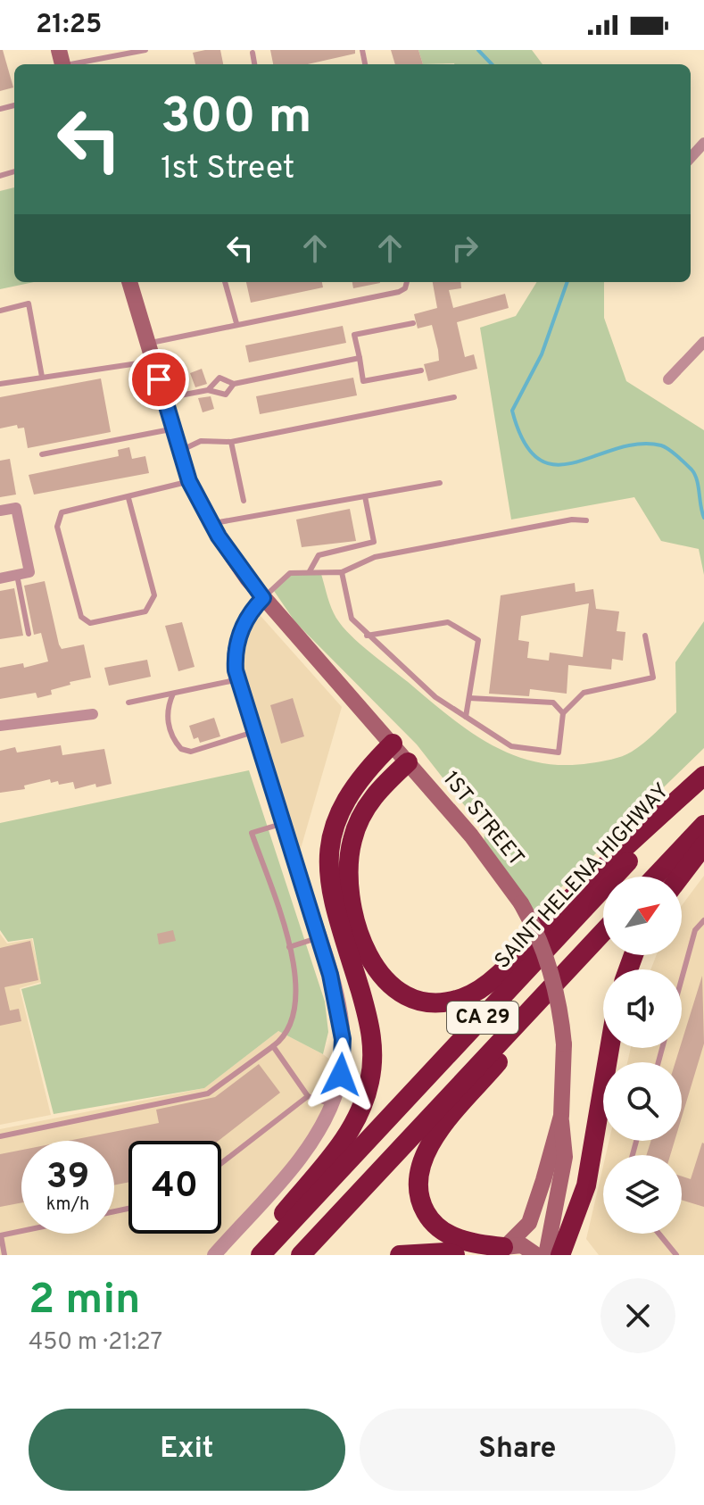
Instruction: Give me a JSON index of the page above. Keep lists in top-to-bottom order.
{
  "streets": {
    "highway": ["SAINT HELENA HIGHWAY", "CA 29"],
    "main road": ["1ST STREET"]
  },
  "north": "top right",
  "page": {
    "status": "21:25",
    "turn": ["300 m", "1st Street"],
    "speed": "39 km/h",
    "limit": "40",
    "heading": ["2 min", "450 m · 21:27"],
    "buttons": ["Exit", "Share"]
  }
}
